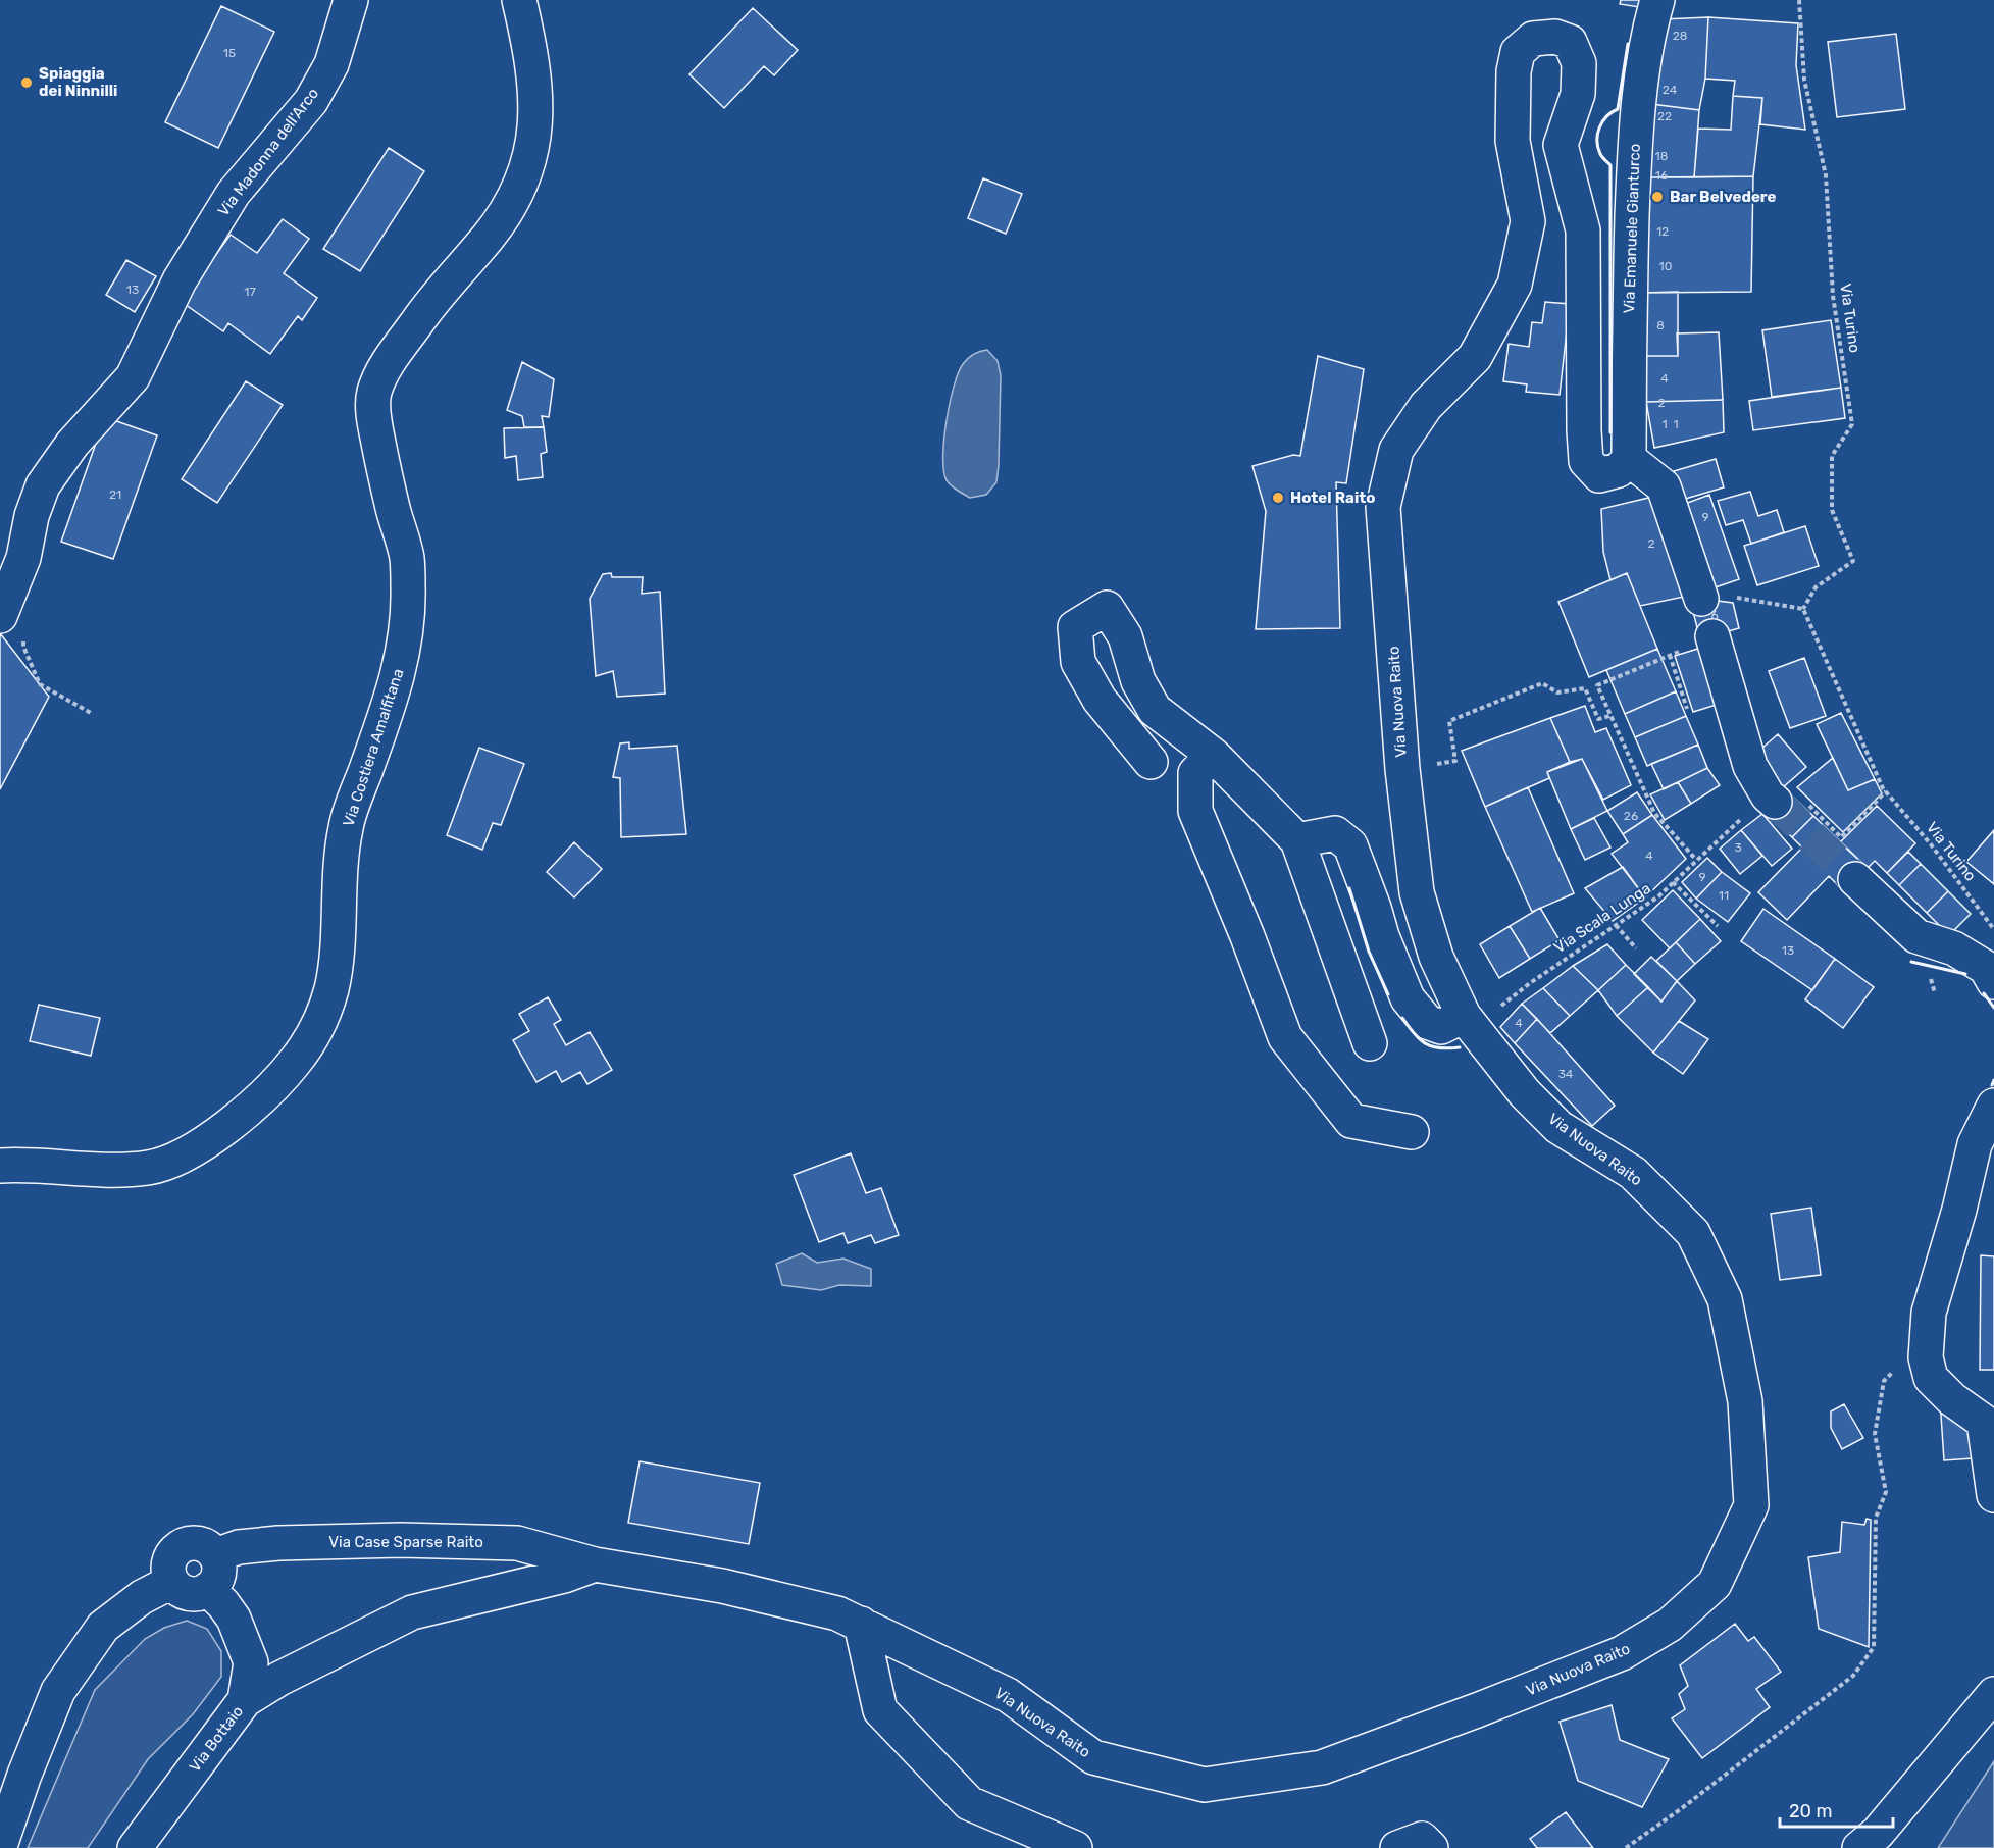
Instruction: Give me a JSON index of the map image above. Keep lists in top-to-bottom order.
{
  "streets": {
    "street": [
      "Via Madonna dell'Arco",
      "Via Emanuele Gianturco",
      "Via Nuova Raito",
      "Via Costiera Amalfitana",
      "Via Case Sparse Raito",
      "Via Bottaio"
    ],
    "path": ["Via Turino", "Via Scala Lunga"]
  },
  "crossings": [
    ["Via Emanuele Gianturco", "Via Nuova Raito"],
    ["Via Nuova Raito", "Via Scala Lunga"],
    ["Via Nuova Raito", "Via Case Sparse Raito"],
    ["Via Case Sparse Raito", "Via Bottaio"]
  ],
  "places": ["Spiaggia dei Ninnilli", "Bar Belvedere", "Hotel Raito"],
  "house_numbers": [
    "28",
    "15",
    "24",
    "22",
    "18",
    "16",
    "12",
    "10",
    "13",
    "17",
    "8",
    "4",
    "2",
    "1",
    "1",
    "21",
    "9",
    "2",
    "6",
    "26",
    "3",
    "4",
    "9",
    "11",
    "13",
    "4",
    "34"
  ],
  "scale_bar": "20 m"
}
